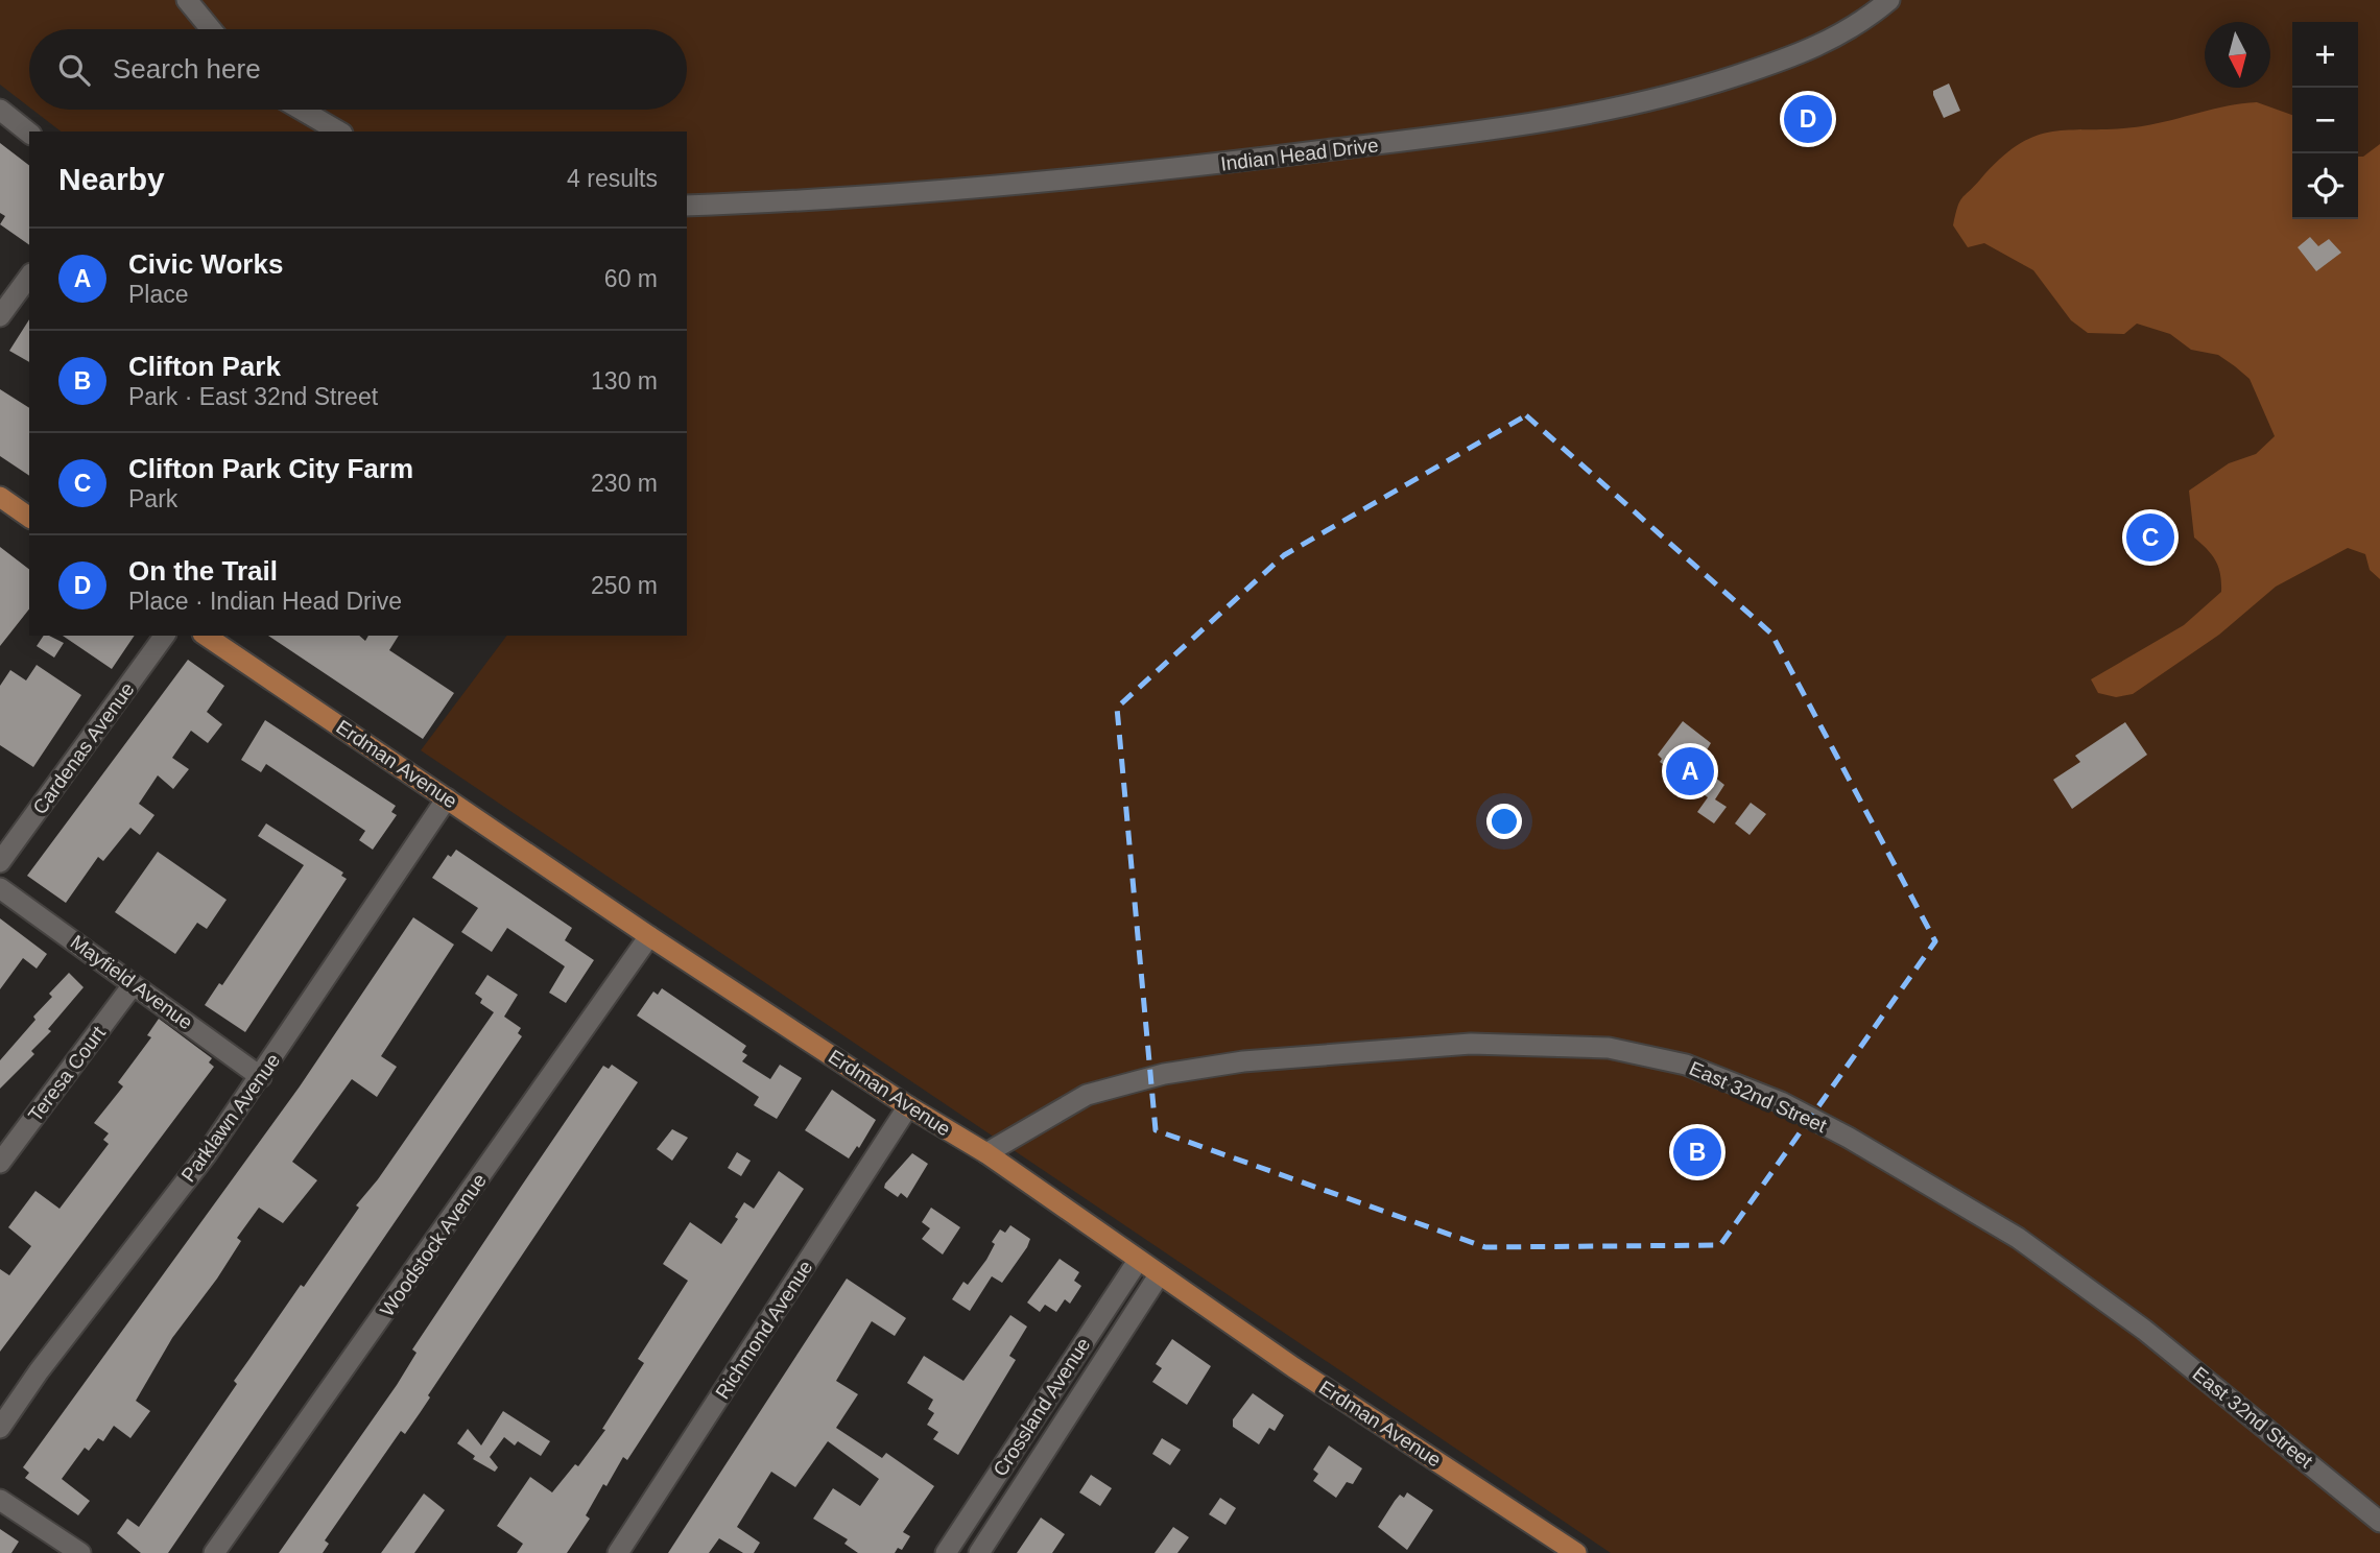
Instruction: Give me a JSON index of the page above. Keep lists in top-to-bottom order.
{
  "streets": {
    "main road": ["Erdman Avenue"],
    "street": [
      "Indian Head Drive",
      "Cardenas Avenue",
      "Mayfield Avenue",
      "Teresa Court",
      "East 32nd Street",
      "Parklawn Avenue",
      "Woodstock Avenue",
      "Richmond Avenue",
      "Crossland Avenue"
    ]
  },
  "crossings": [
    ["Erdman Avenue", "East 32nd Street"],
    ["Erdman Avenue", "Parklawn Avenue"],
    ["Erdman Avenue", "Woodstock Avenue"],
    ["Erdman Avenue", "Richmond Avenue"],
    ["Erdman Avenue", "Crossland Avenue"],
    ["Mayfield Avenue", "Teresa Court"],
    ["Mayfield Avenue", "Parklawn Avenue"]
  ],
  "north": "bottom",
  "page": {
    "map_buttons": ["+", "−"],
    "search": "Search here",
    "pins": [
      "D",
      "C",
      "A",
      "B"
    ],
    "heading": ["Nearby", "4 results"],
    "list": [
      {
        "mark": "A",
        "name": "Civic Works",
        "note": "Place",
        "value": "60 m"
      },
      {
        "mark": "B",
        "name": "Clifton Park",
        "note": "Park · East 32nd Street",
        "value": "130 m"
      },
      {
        "mark": "C",
        "name": "Clifton Park City Farm",
        "note": "Park",
        "value": "230 m"
      },
      {
        "mark": "D",
        "name": "On the Trail",
        "note": "Place · Indian Head Drive",
        "value": "250 m"
      }
    ]
  }
}
